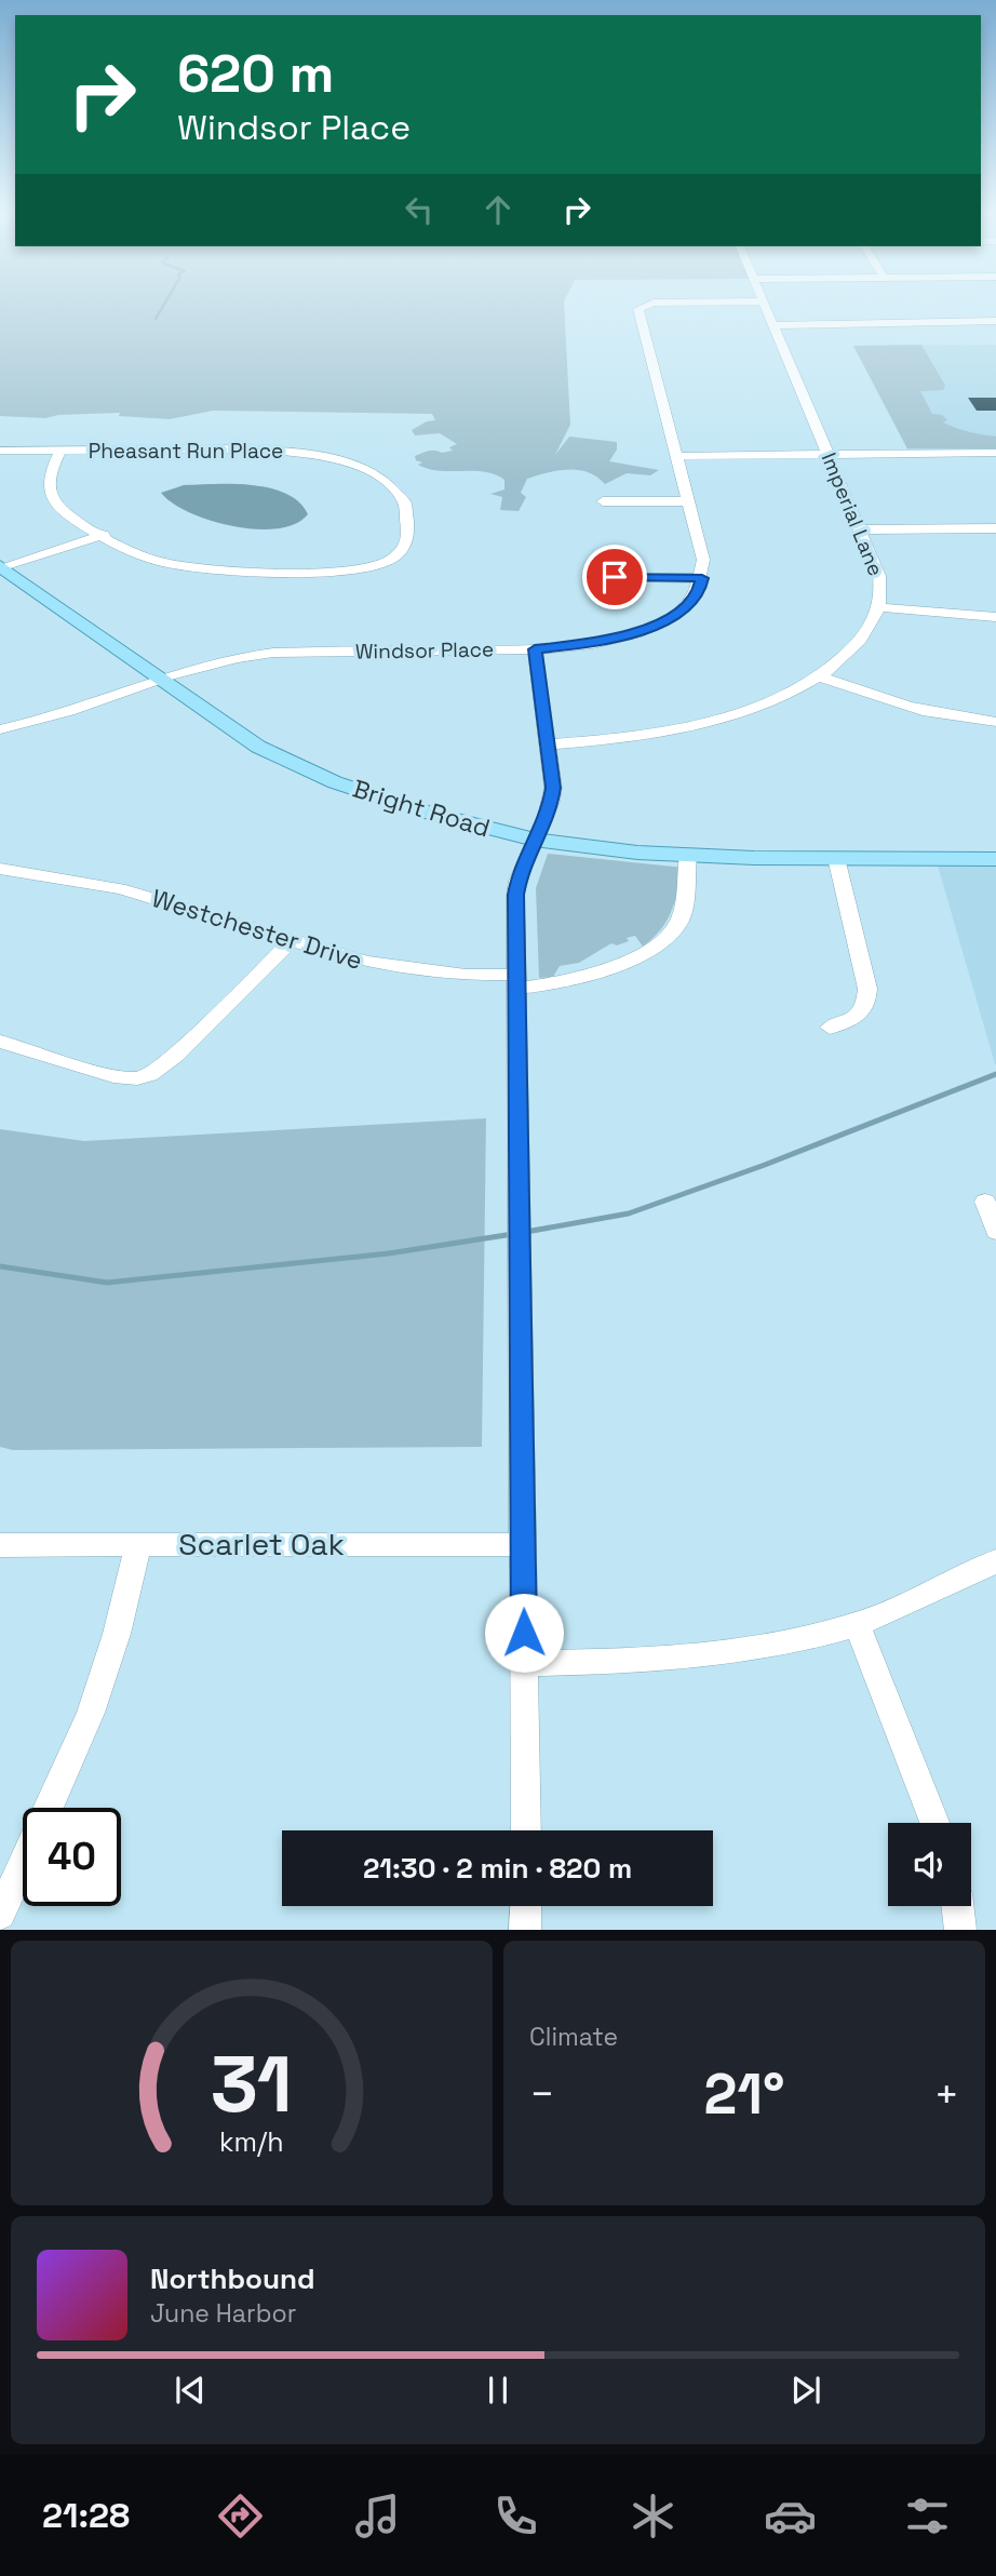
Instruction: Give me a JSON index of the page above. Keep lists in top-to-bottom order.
{
  "streets": {
    "main road": ["Bright Road"],
    "street": [
      "Pheasant Run Place",
      "Imperial Lane",
      "Windsor Place",
      "Westchester Drive",
      "Scarlet Oak"
    ]
  },
  "crossings": [
    ["Windsor Place", "Bright Road"],
    ["Bright Road", "Westchester Drive"]
  ],
  "page": {
    "turn": ["620 m", "Windsor Place"],
    "limit": "40",
    "trip": "21:30 · 2 min · 820 m",
    "tile": "Climate",
    "heat": ["−", "21°", "+"],
    "song": ["Northbound", "June Harbor"],
    "tabs": "21:28",
    "gauge": ["31", "km/h"]
  }
}
